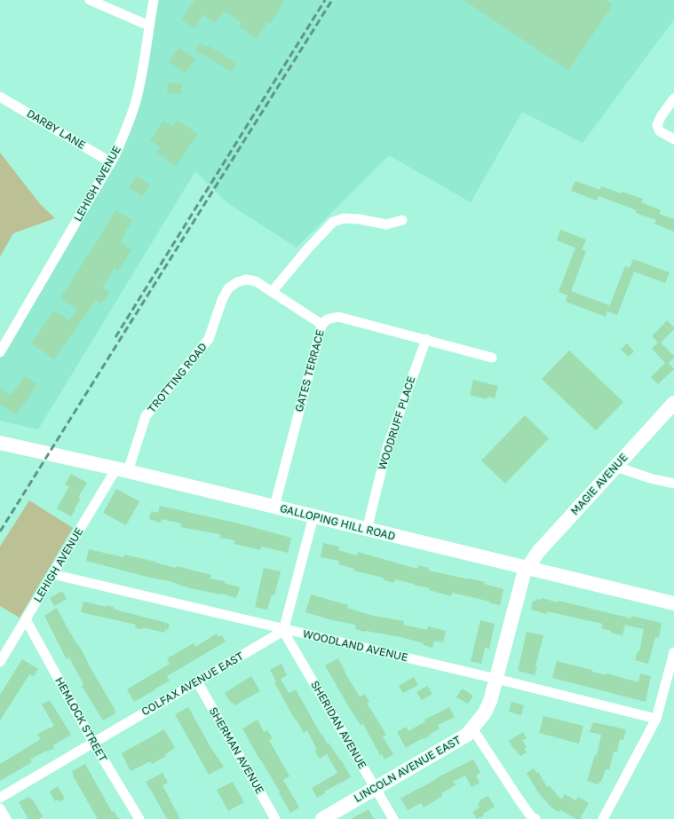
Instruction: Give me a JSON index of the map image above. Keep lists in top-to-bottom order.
{
  "streets": {
    "main road": ["MAGIE AVENUE", "GALLOPING HILL ROAD", "LINCOLN AVENUE EAST"],
    "street": [
      "DARBY LANE",
      "LEHIGH AVENUE",
      "GATES TERRACE",
      "TROTTING ROAD",
      "WOODRUFF PLACE",
      "WOODLAND AVENUE",
      "COLFAX AVENUE EAST",
      "HEMLOCK STREET",
      "SHERIDAN AVENUE",
      "SHERMAN AVENUE"
    ]
  },
  "crossings": [
    ["DARBY LANE", "LEHIGH AVENUE"],
    ["LEHIGH AVENUE", "TROTTING ROAD"],
    ["LEHIGH AVENUE", "GALLOPING HILL ROAD"],
    ["LEHIGH AVENUE", "WOODLAND AVENUE"],
    ["LEHIGH AVENUE", "HEMLOCK STREET"],
    ["GATES TERRACE", "TROTTING ROAD"],
    ["GATES TERRACE", "WOODRUFF PLACE"],
    ["GATES TERRACE", "GALLOPING HILL ROAD"],
    ["TROTTING ROAD", "GALLOPING HILL ROAD"],
    ["WOODRUFF PLACE", "GALLOPING HILL ROAD"],
    ["MAGIE AVENUE", "GALLOPING HILL ROAD"],
    ["MAGIE AVENUE", "LINCOLN AVENUE EAST"],
    ["GALLOPING HILL ROAD", "LINCOLN AVENUE EAST"],
    ["WOODLAND AVENUE", "COLFAX AVENUE EAST"],
    ["WOODLAND AVENUE", "SHERIDAN AVENUE"],
    ["WOODLAND AVENUE", "LINCOLN AVENUE EAST"],
    ["COLFAX AVENUE EAST", "HEMLOCK STREET"],
    ["COLFAX AVENUE EAST", "SHERIDAN AVENUE"],
    ["COLFAX AVENUE EAST", "SHERMAN AVENUE"],
    ["SHERIDAN AVENUE", "LINCOLN AVENUE EAST"]
  ]
}
